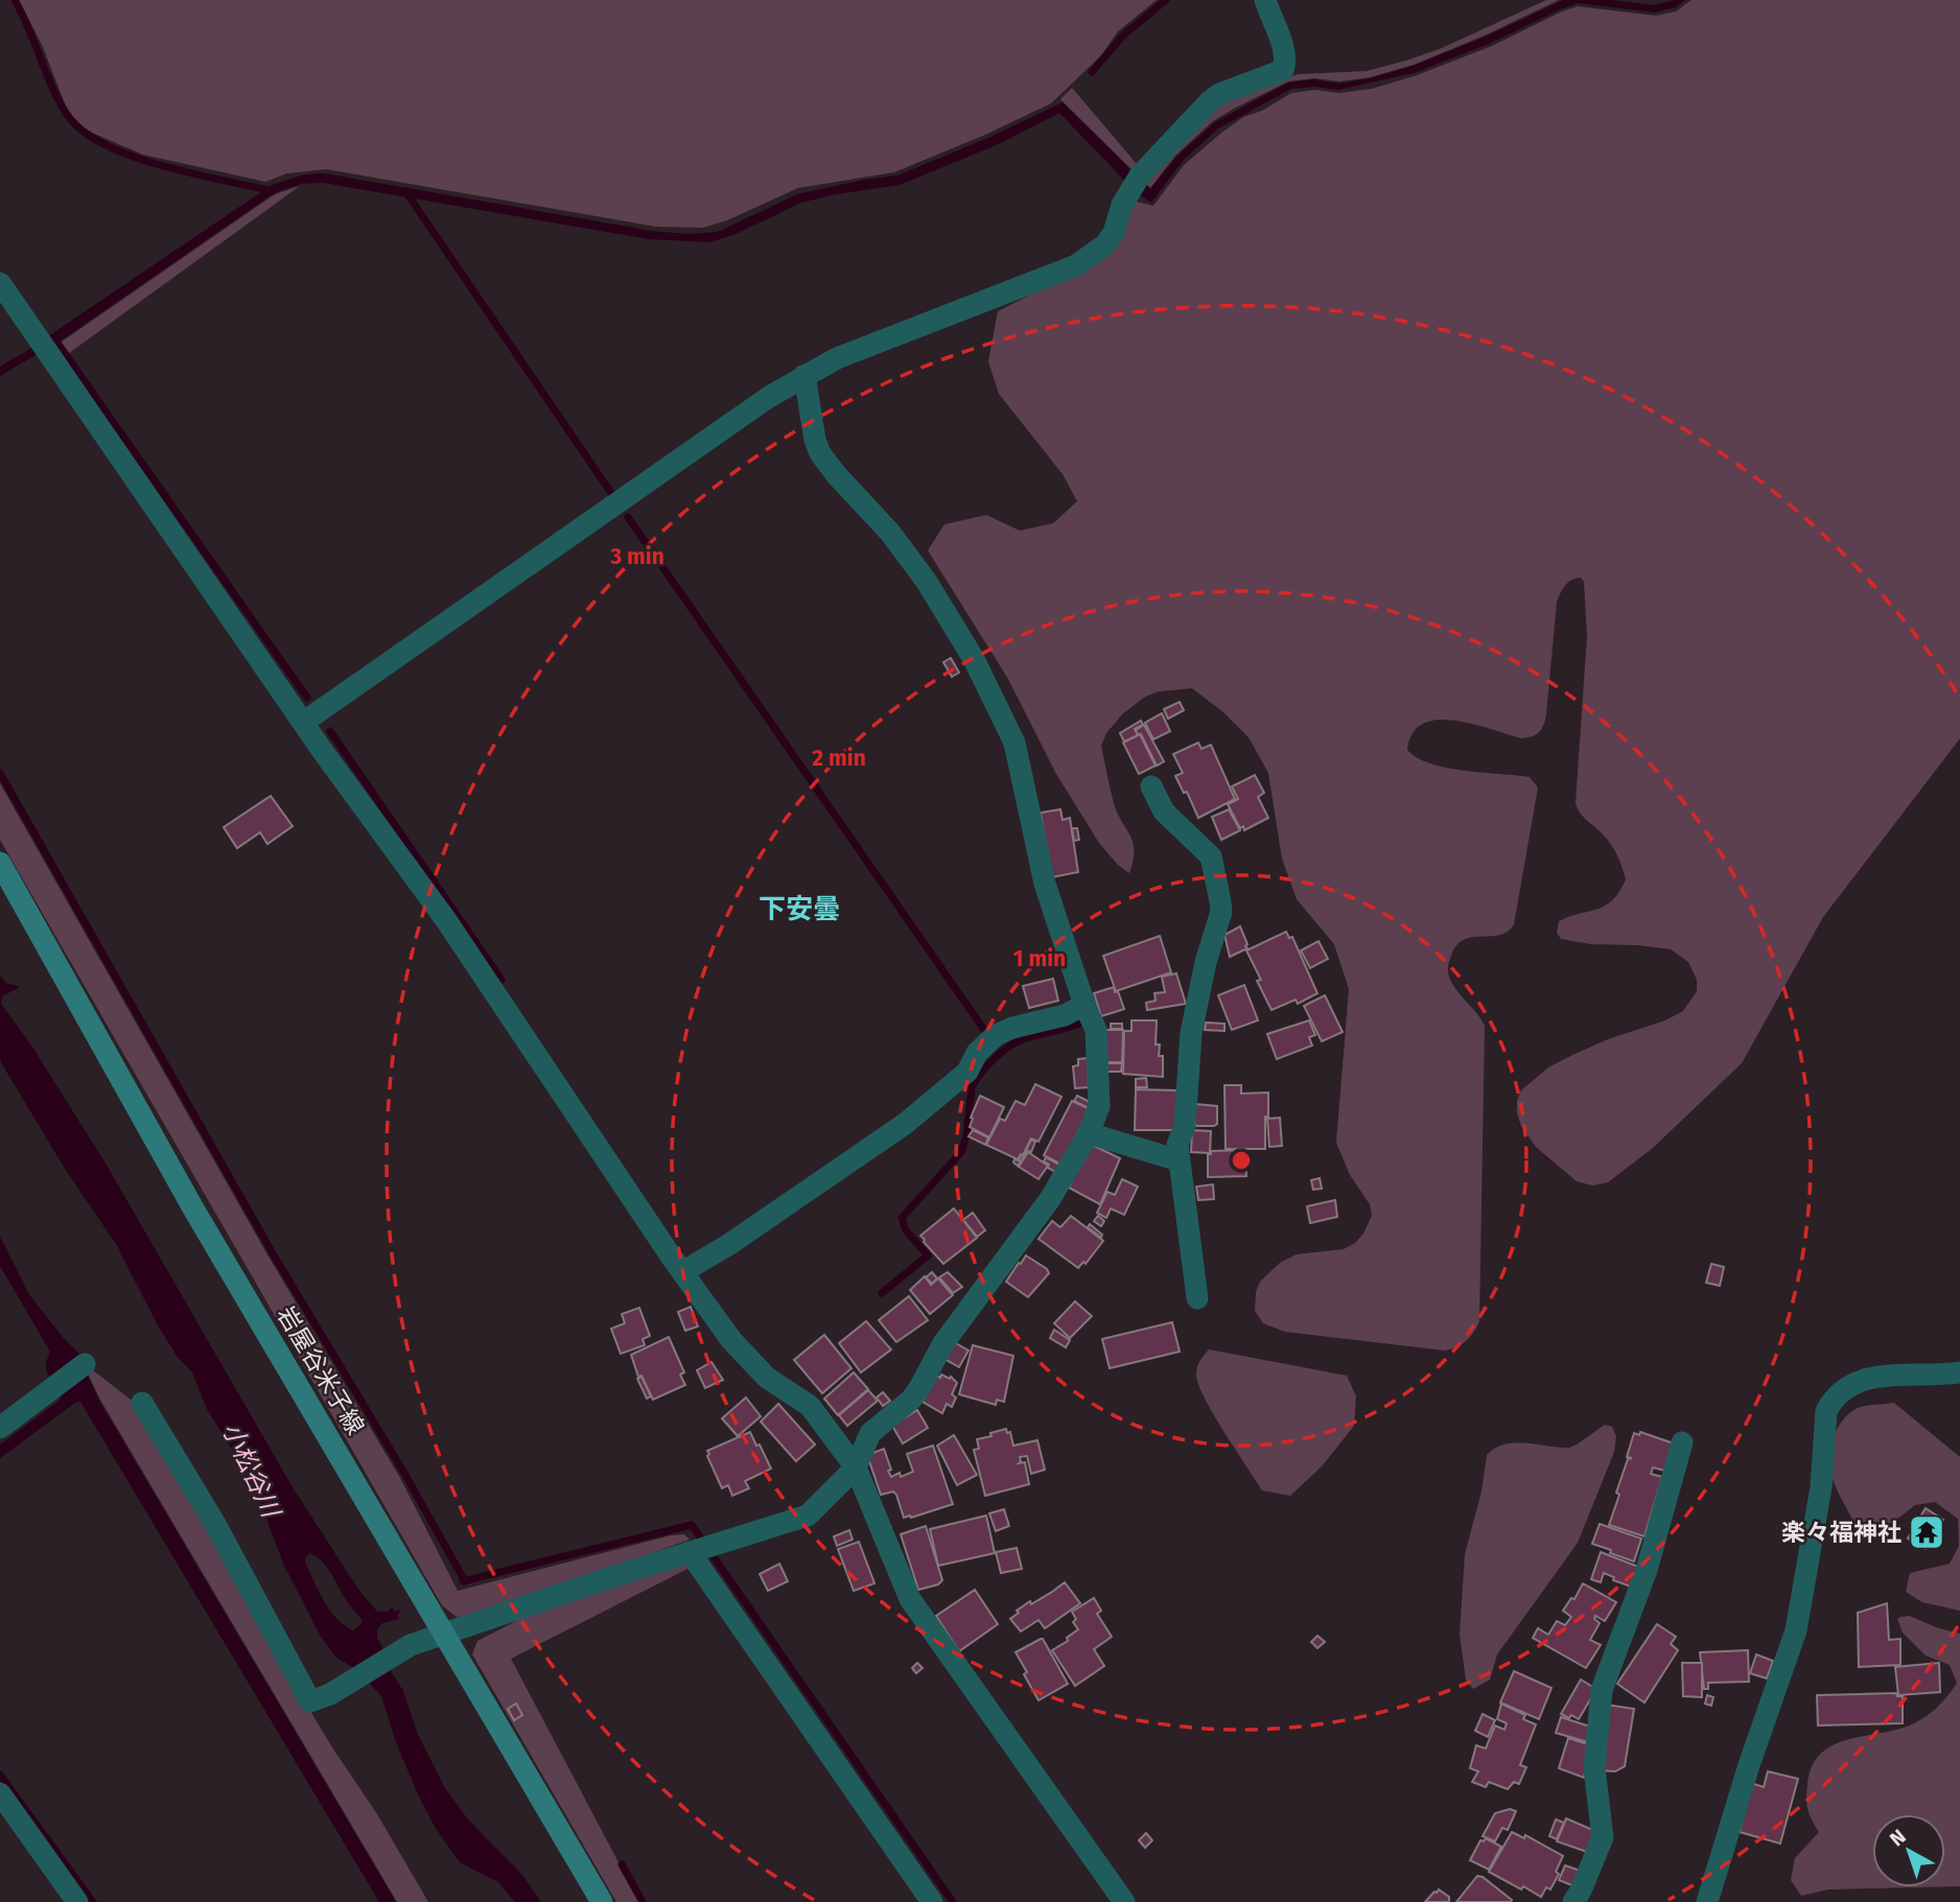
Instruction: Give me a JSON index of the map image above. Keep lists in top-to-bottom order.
{
  "streets": {
    "main road": ["岩屋谷米子線"]
  },
  "districts": ["下安曇"],
  "water": ["小松谷川"],
  "places": {
    "temple": ["楽々福神社"]
  },
  "north": "top left",
  "rings": ["3 min", "2 min", "1 min"]
}
